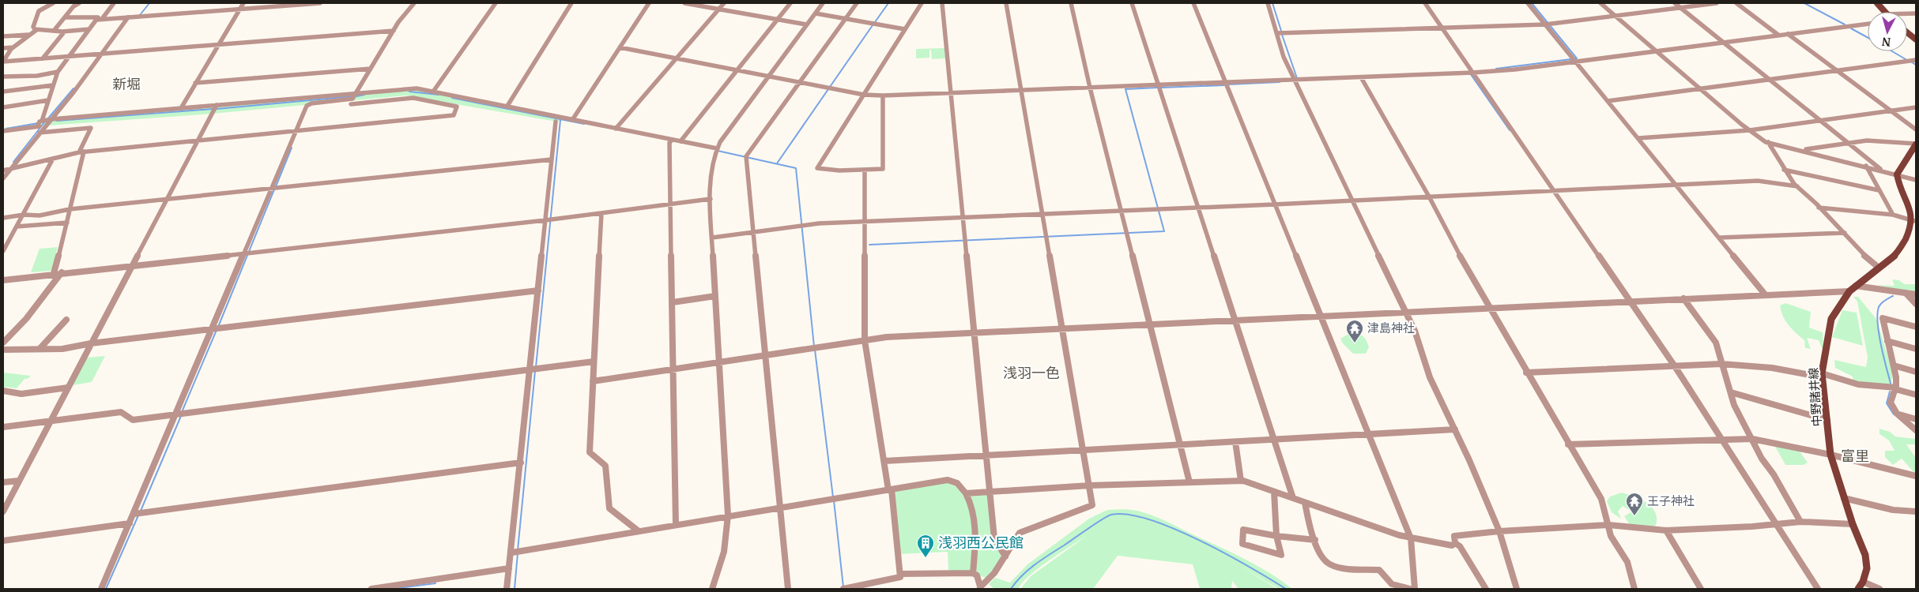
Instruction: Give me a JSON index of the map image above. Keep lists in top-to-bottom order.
{
  "streets": {
    "main road": ["中野諸井線"]
  },
  "districts": ["新堀", "浅羽一色", "富里"],
  "places": {
    "temple": ["津島神社", "王子神社"],
    "building": ["浅羽西公民館"]
  },
  "north": "bottom"
}
